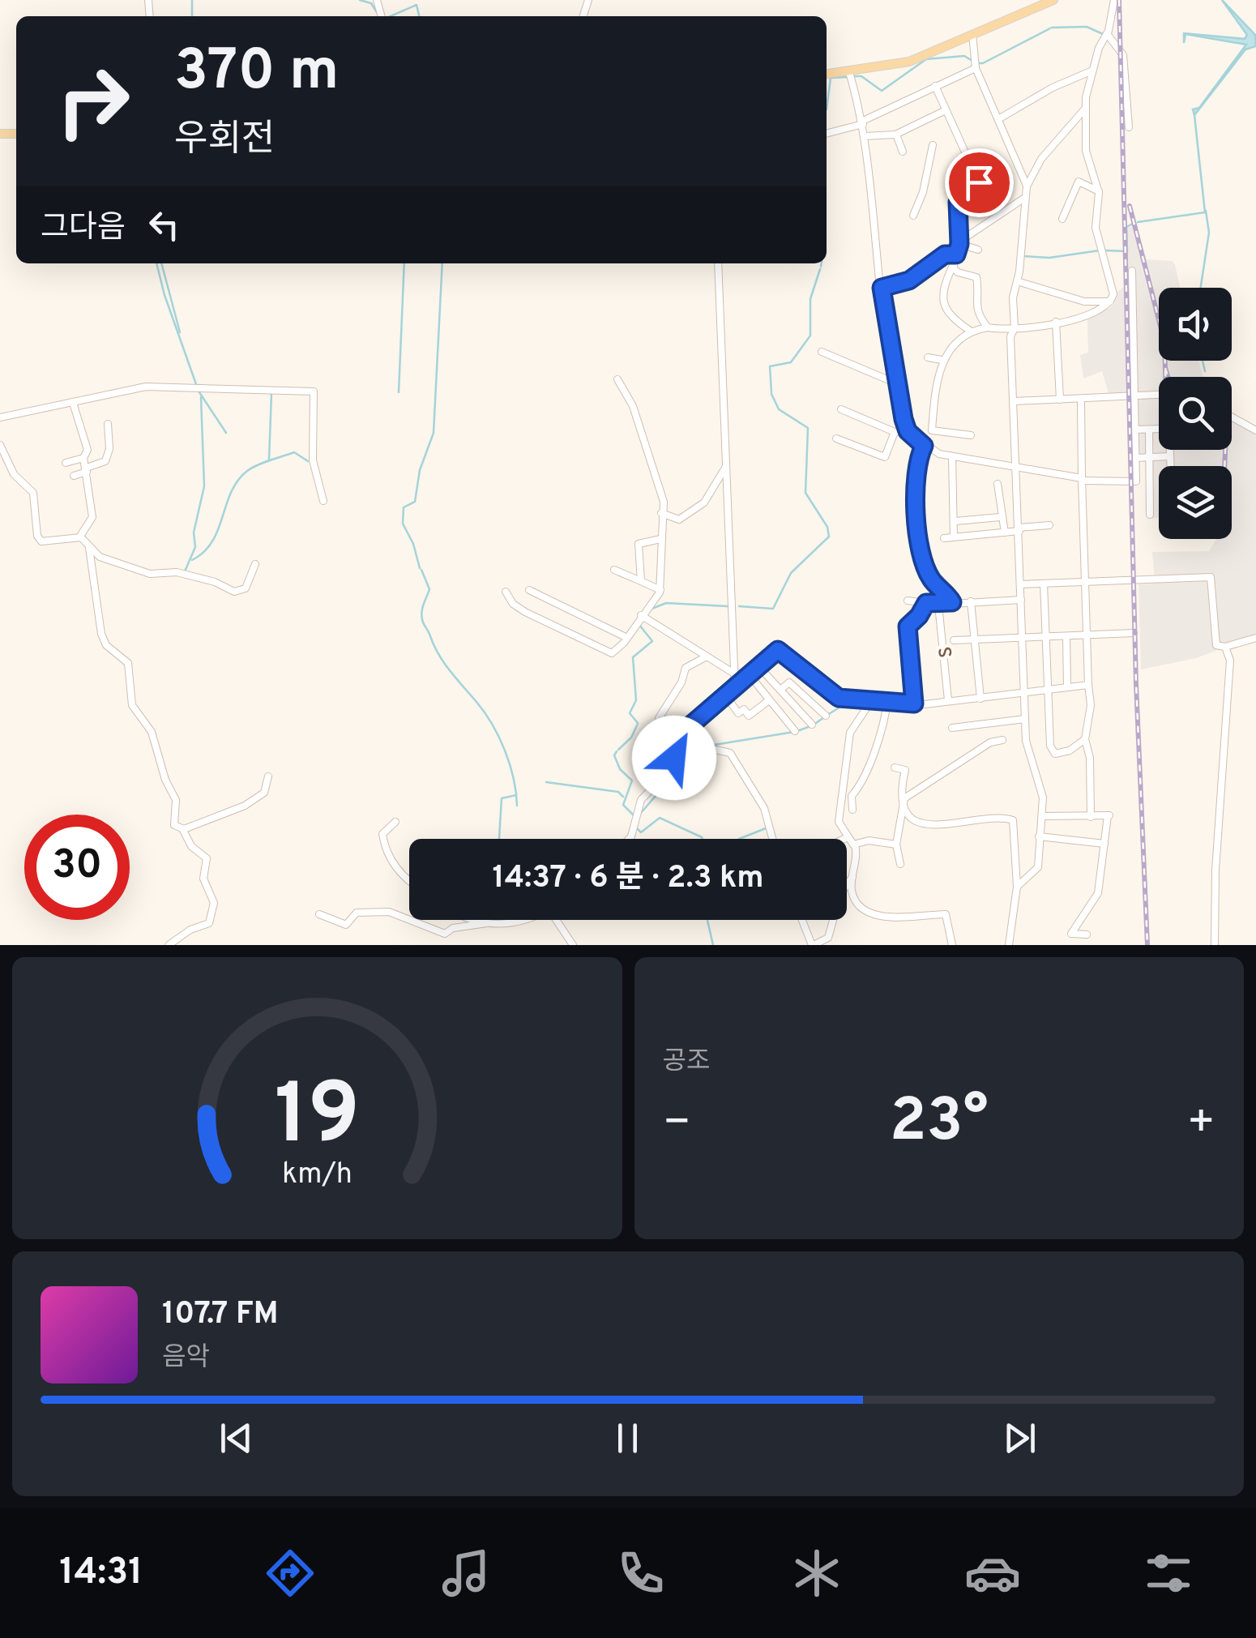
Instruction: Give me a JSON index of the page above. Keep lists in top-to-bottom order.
{
  "streets": {
    "street": ["s"]
  },
  "page": {
    "turn": ["370 m", "우회전"],
    "then": "그다음",
    "limit": "30",
    "trip": "14:37 · 6 분 · 2.3 km",
    "tile": "공조",
    "heat": ["−", "23°", "+"],
    "song": ["107.7 FM", "음악"],
    "tabs": "14:31",
    "gauge": ["19", "km/h"]
  }
}
